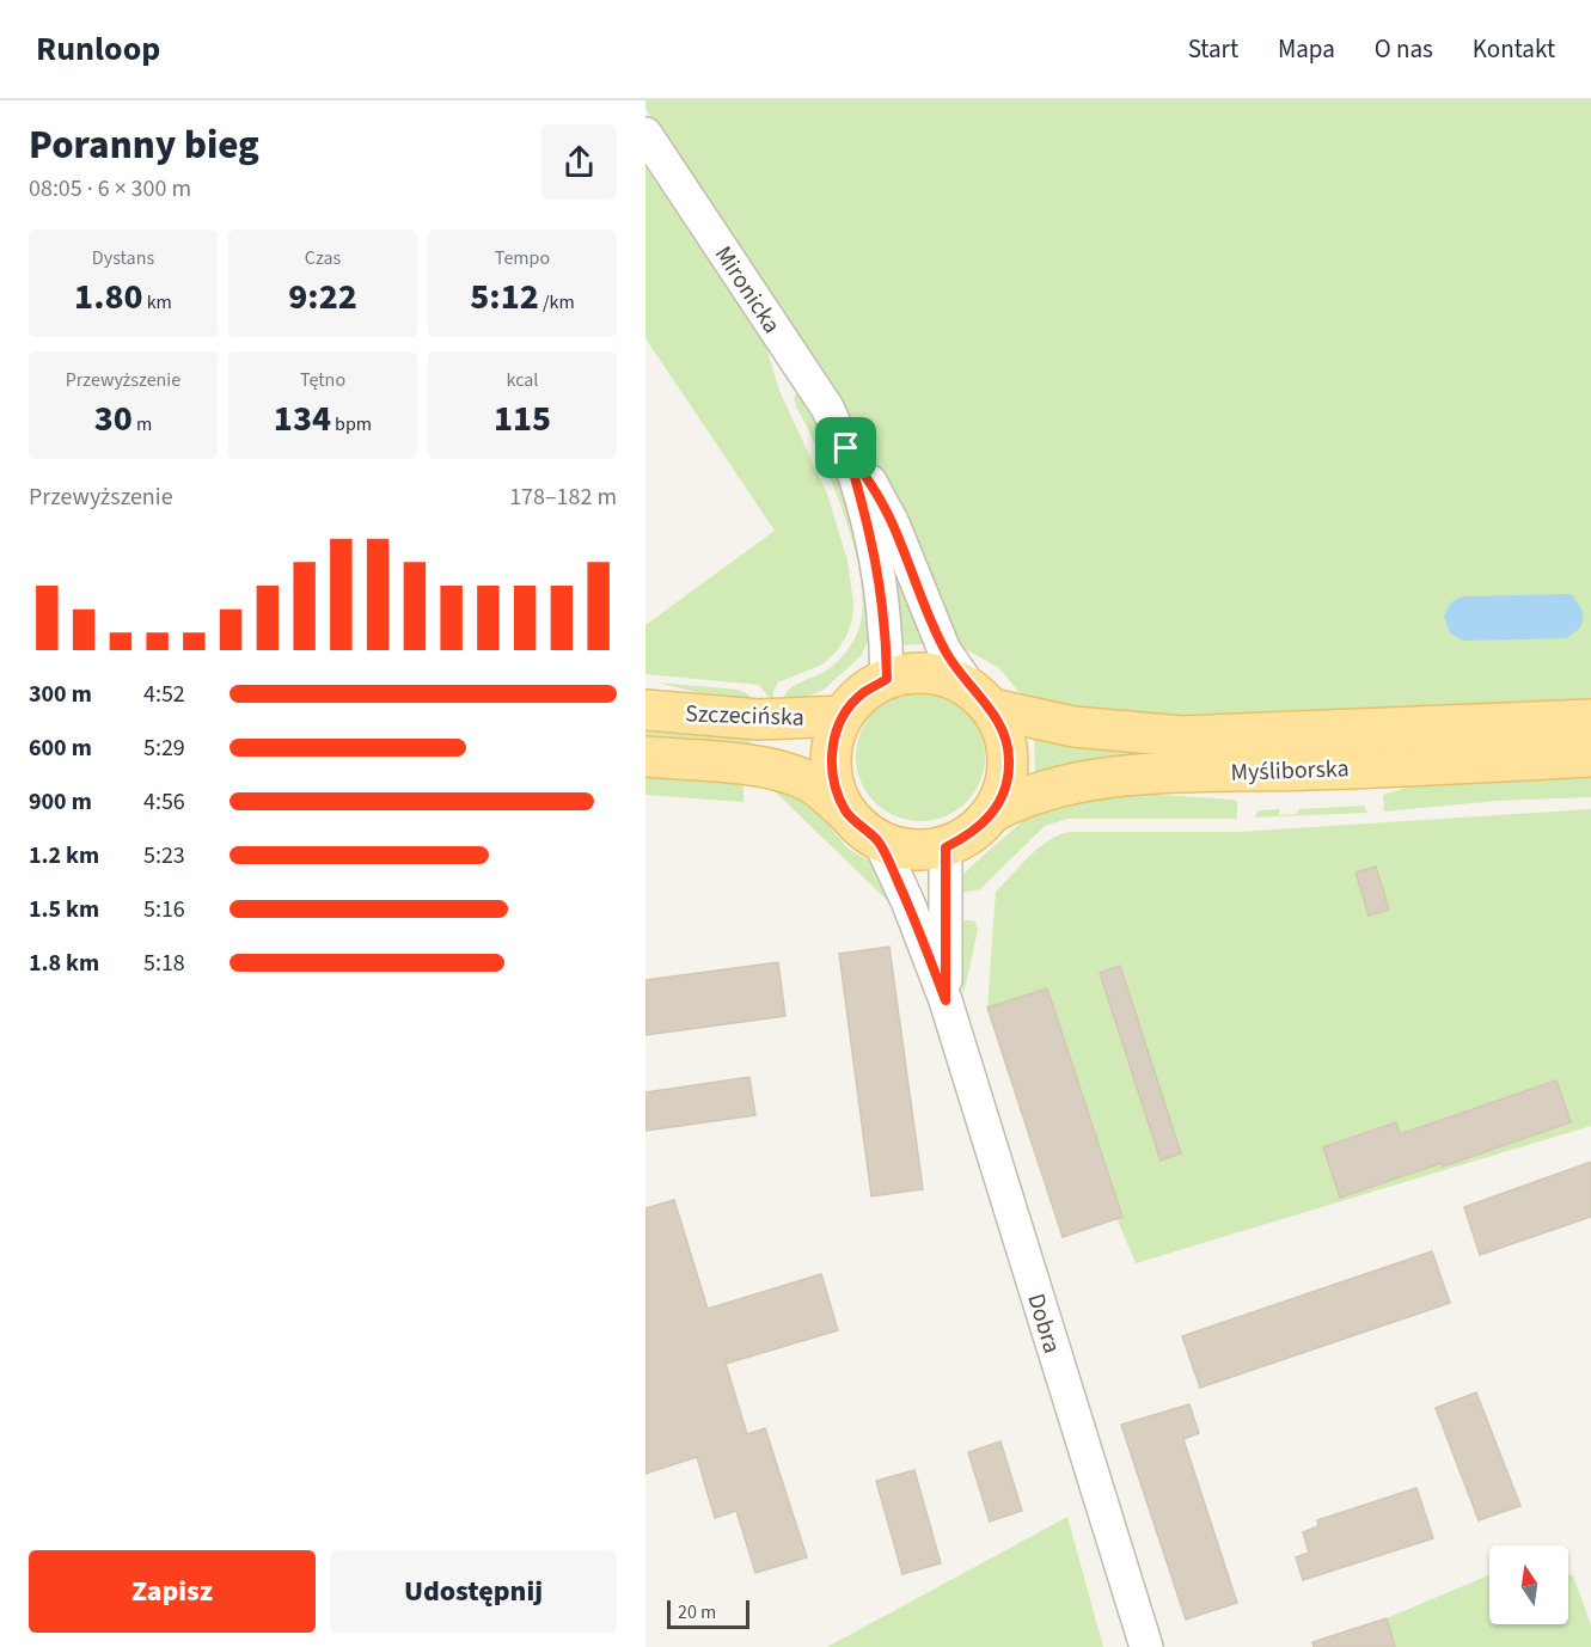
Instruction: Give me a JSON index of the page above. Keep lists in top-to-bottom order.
{
  "streets": {
    "main road": ["Szczecińska", "Myśliborska"],
    "street": ["Mironicka", "Dobra"]
  },
  "crossings": [
    ["Mironicka", "Szczecińska"],
    ["Mironicka", "Myśliborska"],
    ["Mironicka", "Dobra"],
    ["Szczecińska", "Myśliborska"],
    ["Szczecińska", "Dobra"],
    ["Myśliborska", "Dobra"]
  ],
  "scale_bar": "20 m",
  "north": "top",
  "page": {
    "header": "Runloop",
    "nav": [
      "Start",
      "Mapa",
      "O nas",
      "Kontakt"
    ],
    "heading": ["Poranny bieg", "08:05 · 6 × 300 m"],
    "stats": [
      ["Dystans", "1.80 km"],
      ["Czas", "9:22"],
      ["Tempo", "5:12 /km"],
      ["Przewyższenie", "30 m"],
      ["Tętno", "134 bpm"],
      ["kcal", "115"]
    ],
    "chart": ["Przewyższenie", "178–182 m"],
    "list": [
      {
        "name": "300 m",
        "note": "4:52"
      },
      {
        "name": "600 m",
        "note": "5:29"
      },
      {
        "name": "900 m",
        "note": "4:56"
      },
      {
        "name": "1.2 km",
        "note": "5:23"
      },
      {
        "name": "1.5 km",
        "note": "5:16"
      },
      {
        "name": "1.8 km",
        "note": "5:18"
      }
    ],
    "buttons": ["Zapisz", "Udostępnij"],
    "scale": "20 m"
  }
}
